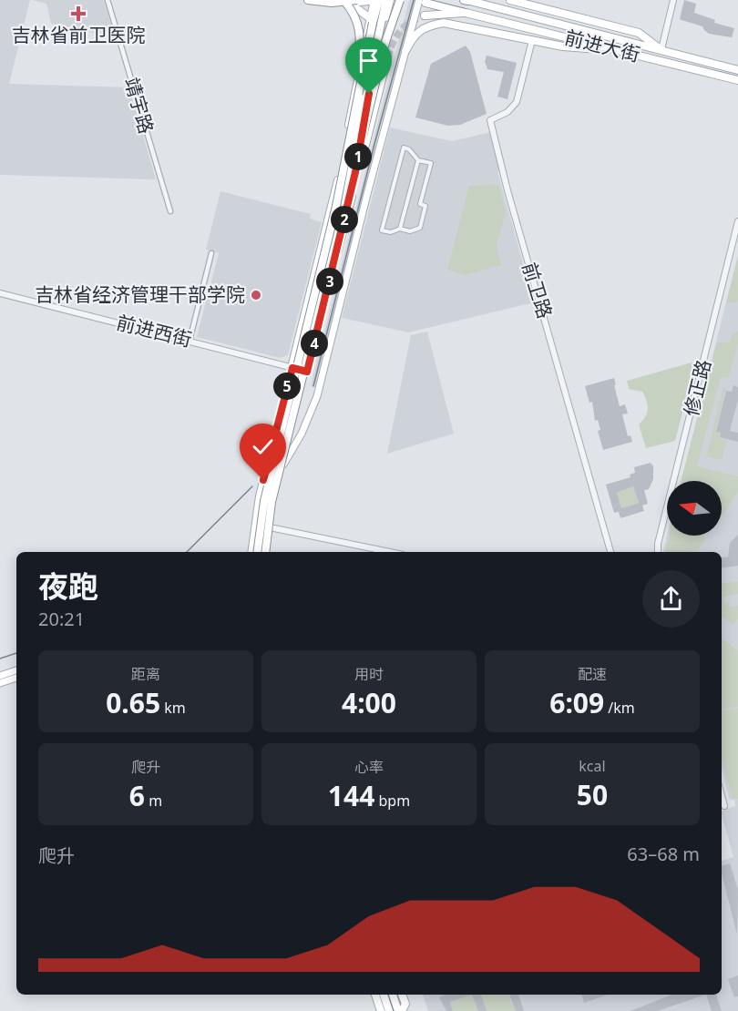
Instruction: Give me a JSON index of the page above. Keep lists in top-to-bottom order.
{
  "streets": {
    "main road": ["前进大街"],
    "street": [
      "靖宇路",
      "前卫路",
      "前进西街",
      "修正路"
    ]
  },
  "places": {
    "health": ["吉林省前卫医院"],
    "other": ["吉林省经济管理干部学院"]
  },
  "north": "left",
  "page": {
    "pins": [
      "1",
      "2",
      "3",
      "4",
      "5"
    ],
    "heading": ["夜跑", "20:21"],
    "stats": [
      ["距离", "0.65 km"],
      ["用时", "4:00"],
      ["配速", "6:09 /km"],
      ["爬升", "6 m"],
      ["心率", "144 bpm"],
      ["kcal", "50"]
    ],
    "chart": ["爬升", "63–68 m"]
  }
}
